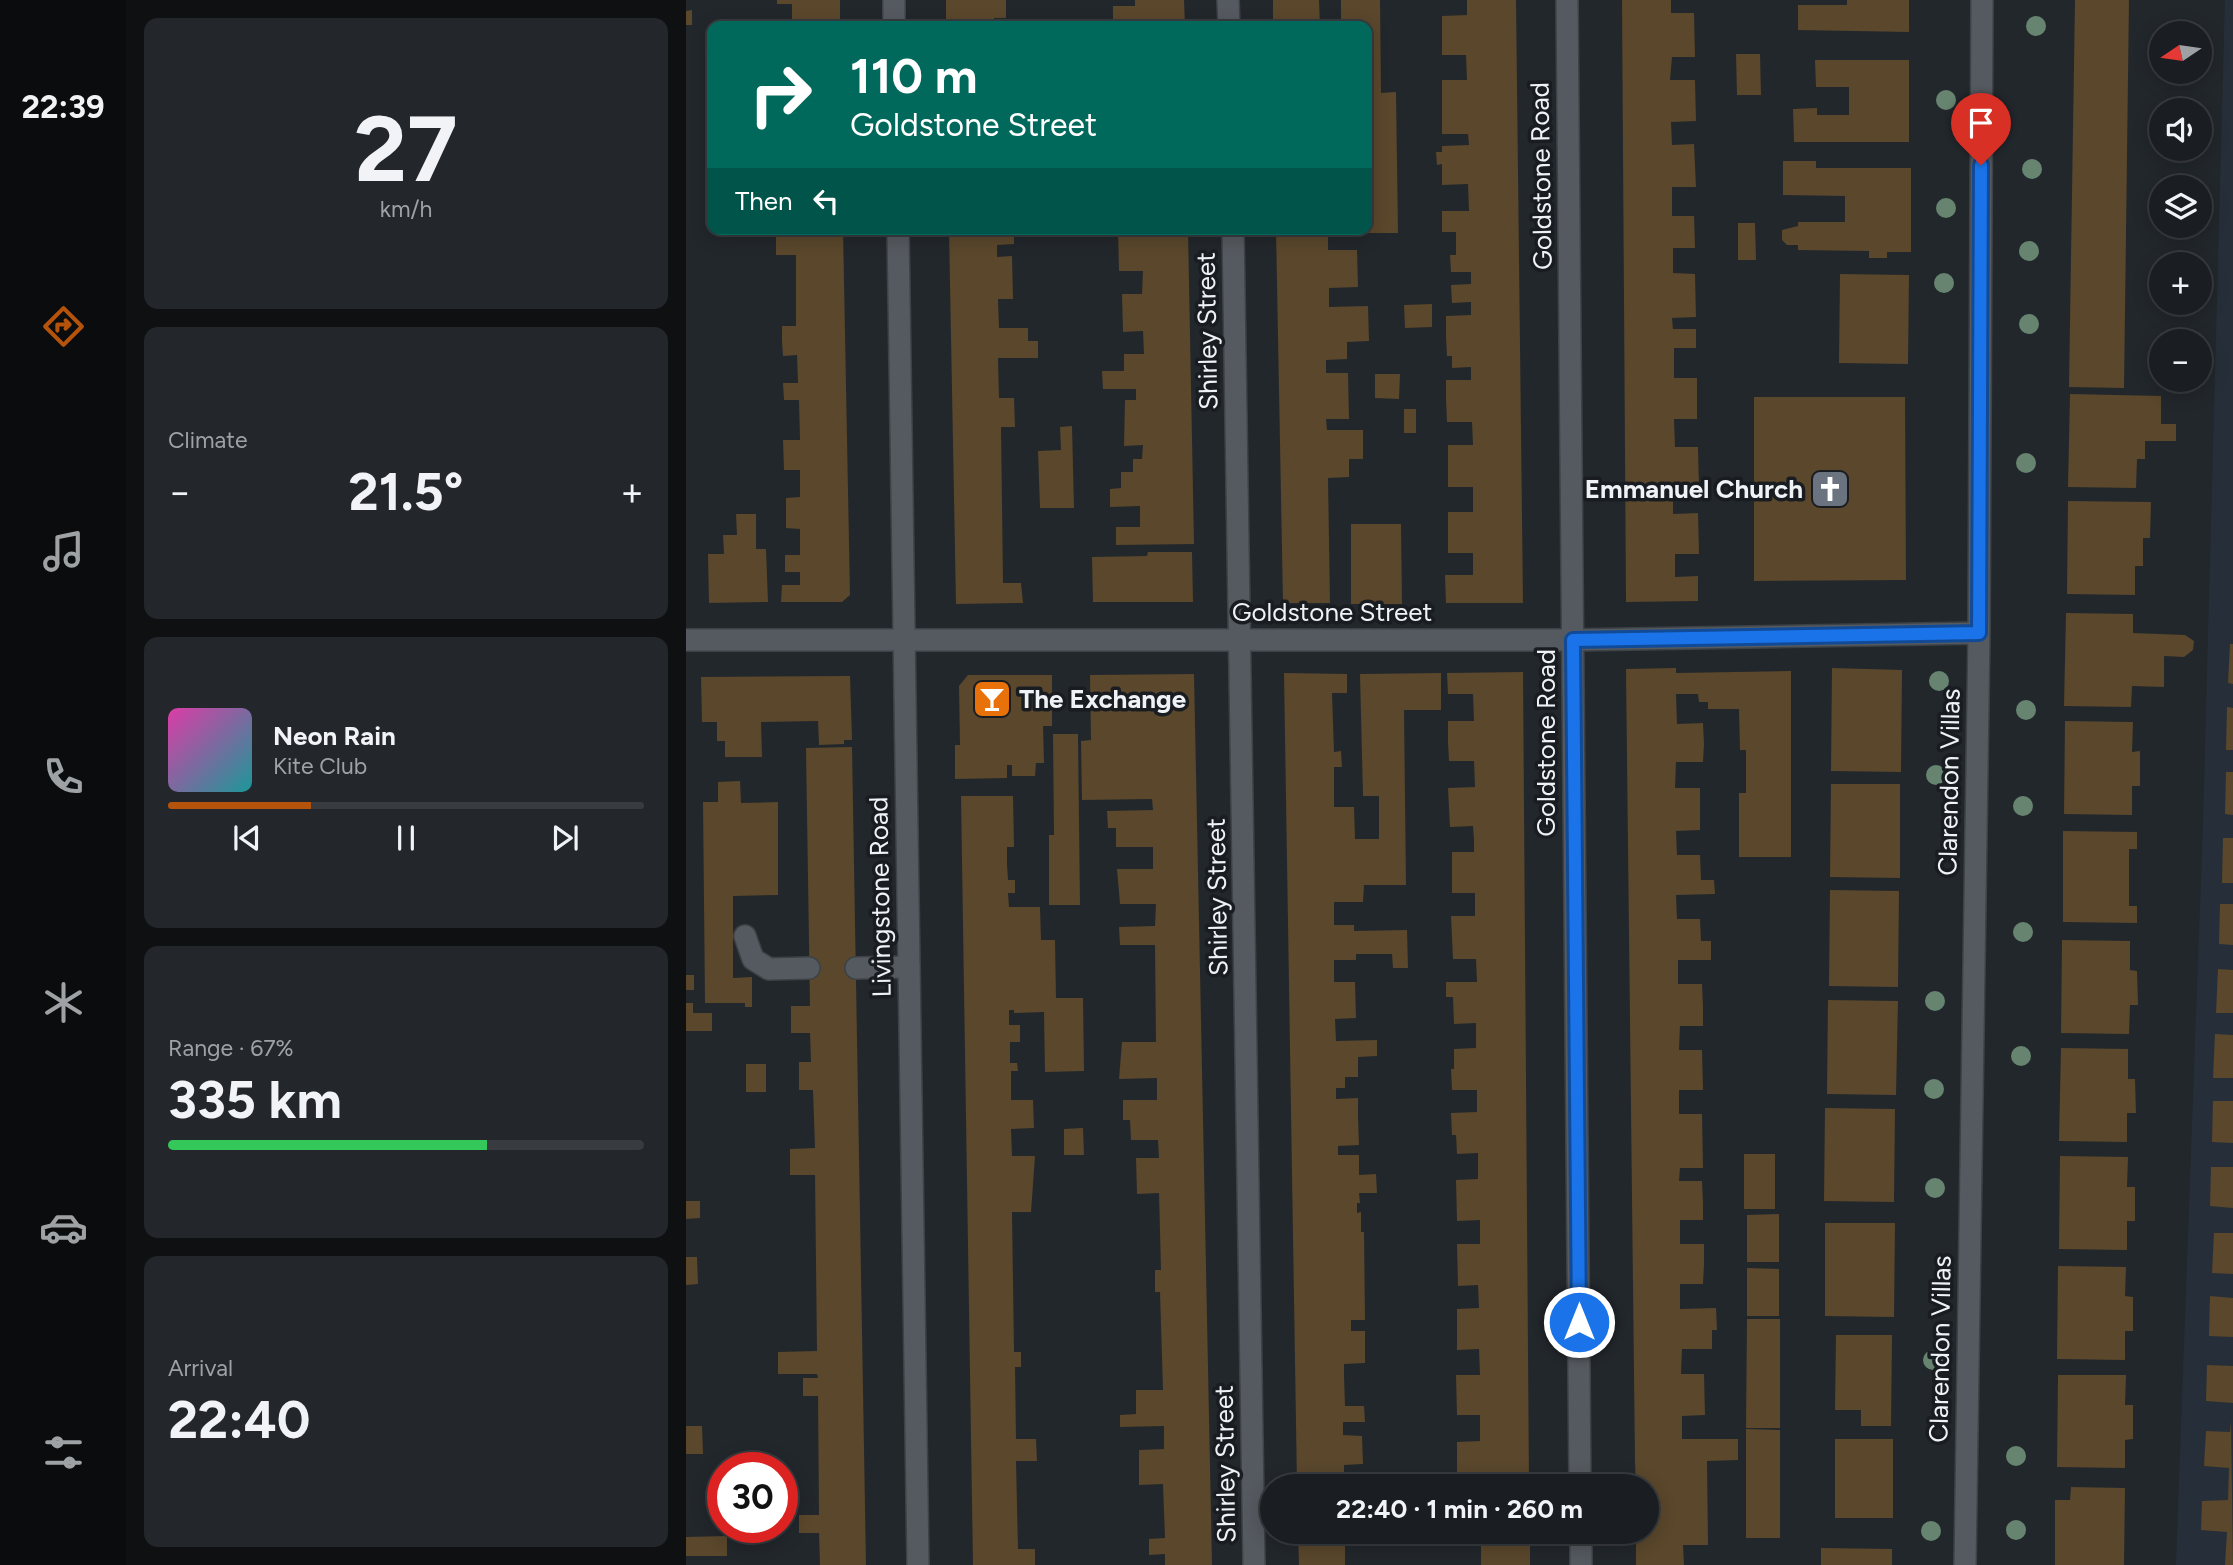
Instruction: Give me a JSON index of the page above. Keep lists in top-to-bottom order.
{
  "streets": {
    "street": [
      "Goldstone Road",
      "Shirley Street",
      "Goldstone Street",
      "Clarendon Villas",
      "Livingstone Road"
    ]
  },
  "crossings": [
    ["Goldstone Road", "Goldstone Street"],
    ["Shirley Street", "Goldstone Street"],
    ["Goldstone Street", "Clarendon Villas"],
    ["Goldstone Street", "Livingstone Road"]
  ],
  "places": {
    "church": ["Emmanuel Church"],
    "bar": ["The Exchange"]
  },
  "north": "left",
  "page": {
    "tabs": "22:39",
    "tile": [
      ["27", "km/h"],
      "Climate",
      ["Range · 67%", "335 km"],
      ["Arrival", "22:40"]
    ],
    "map_buttons": ["+", "−"],
    "turn": ["110 m", "Goldstone Street"],
    "then": "Then",
    "heat": ["−", "21.5°", "+"],
    "song": ["Neon Rain", "Kite Club"],
    "limit": "30",
    "trip": "22:40 · 1 min · 260 m"
  }
}
